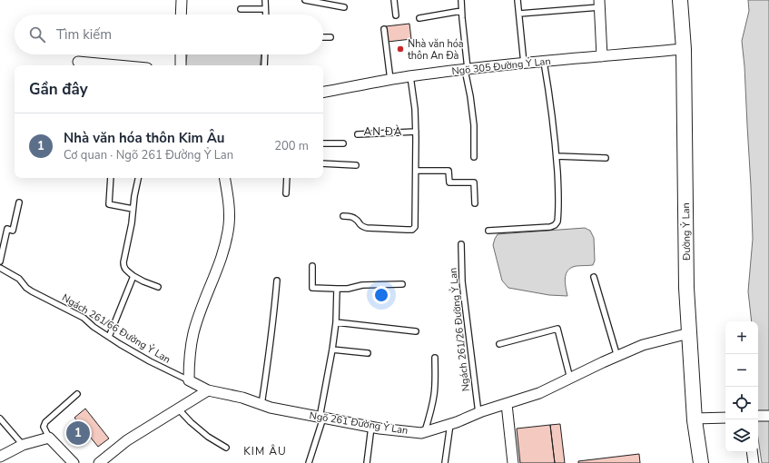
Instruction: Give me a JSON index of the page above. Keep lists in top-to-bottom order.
{
  "streets": {
    "main road": ["Đường Ỷ Lan"],
    "street": ["Ngõ 305 Đường Ỷ Lan", "Ngõ 261 Đường Ỷ Lan"],
    "lane": ["Ngách 261/66 Đường Ỷ Lan", "Ngách 261/26 Đường Ỷ Lan"]
  },
  "crossings": [
    ["Ngõ 305 Đường Ỷ Lan", "Đường Ỷ Lan"],
    ["Đường Ỷ Lan", "Ngõ 261 Đường Ỷ Lan"],
    ["Ngách 261/66 Đường Ỷ Lan", "Ngõ 261 Đường Ỷ Lan"],
    ["Ngách 261/26 Đường Ỷ Lan", "Ngõ 261 Đường Ỷ Lan"]
  ],
  "districts": ["AN ĐÀ", "KIM ÂU"],
  "places": ["Nhà văn hóa thôn An Đà"],
  "page": {
    "search": "Tìm kiếm",
    "heading": "Gần đây",
    "list": [
      {
        "mark": "1",
        "name": "Nhà văn hóa thôn Kim Âu",
        "note": "Cơ quan · Ngõ 261 Đường Ỷ Lan",
        "value": "200 m"
      }
    ],
    "map_buttons": ["+", "−"],
    "pins": "1"
  }
}
